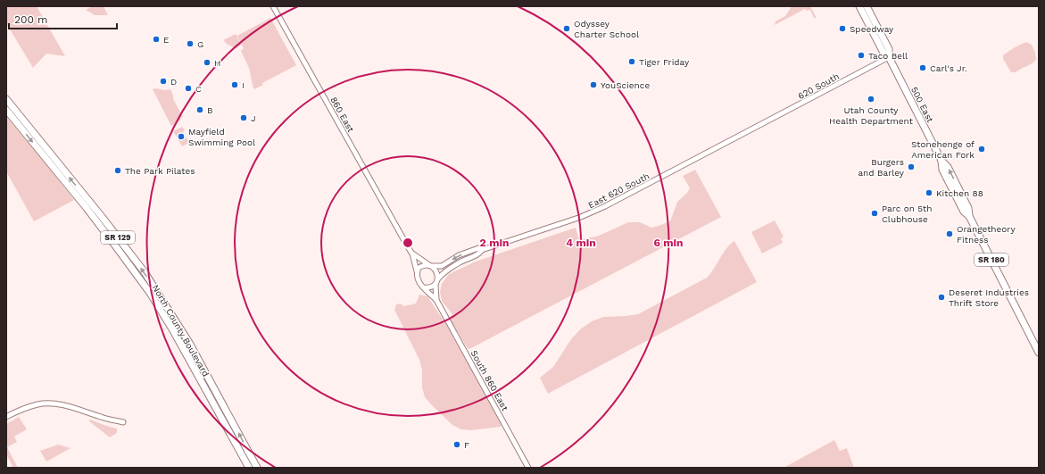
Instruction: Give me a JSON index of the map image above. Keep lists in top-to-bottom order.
{
  "streets": {
    "main road": [
      "500 East",
      "SR 129",
      "SR 180",
      "North County Boulevard"
    ],
    "street": [
      "620 South",
      "860 East",
      "East 620 South",
      "South 860 East"
    ]
  },
  "crossings": [
    ["620 South", "500 East"],
    ["620 South", "East 620 South"],
    ["East 620 South", "South 860 East"]
  ],
  "places": [
    "Odyssey Charter School",
    "Speedway",
    "E",
    "G",
    "Taco Bell",
    "Tiger Friday",
    "H",
    "Carl's Jr.",
    "D",
    "I",
    "YouScience",
    "C",
    "Utah County Health Department",
    "B",
    "J",
    "Mayfield Swimming Pool",
    "Stonehenge of American Fork",
    "Burgers and Barley",
    "The Park Pilates",
    "Kitchen 88",
    "Parc on 5th Clubhouse",
    "Orangetheory Fitness",
    "Deseret Industries Thrift Store",
    "F"
  ],
  "scale_bar": "200 m",
  "rings": ["2 min", "4 min", "6 min"]
}
